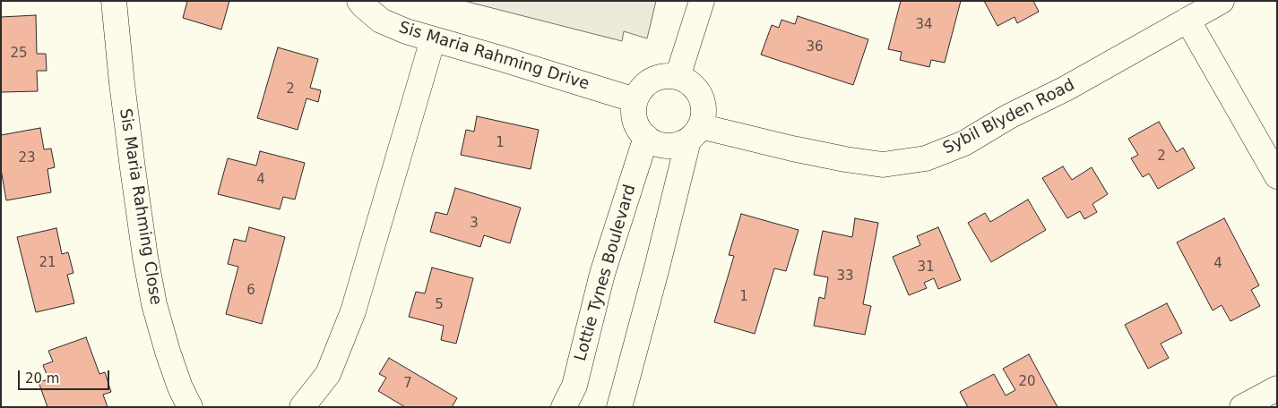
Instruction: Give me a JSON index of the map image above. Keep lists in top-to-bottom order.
{
  "streets": {
    "street": [
      "Sis Maria Rahming Drive",
      "Sybil Blyden Road",
      "Sis Maria Rahming Close",
      "Lottie Tynes Boulevard"
    ]
  },
  "crossings": [
    ["Sis Maria Rahming Drive", "Sybil Blyden Road"],
    ["Sis Maria Rahming Drive", "Lottie Tynes Boulevard"],
    ["Sybil Blyden Road", "Lottie Tynes Boulevard"]
  ],
  "house_numbers": [
    "34",
    "36",
    "25",
    "2",
    "1",
    "2",
    "23",
    "4",
    "3",
    "21",
    "4",
    "31",
    "33",
    "6",
    "1",
    "5",
    "20",
    "7"
  ],
  "scale_bar": "20 m"
}
